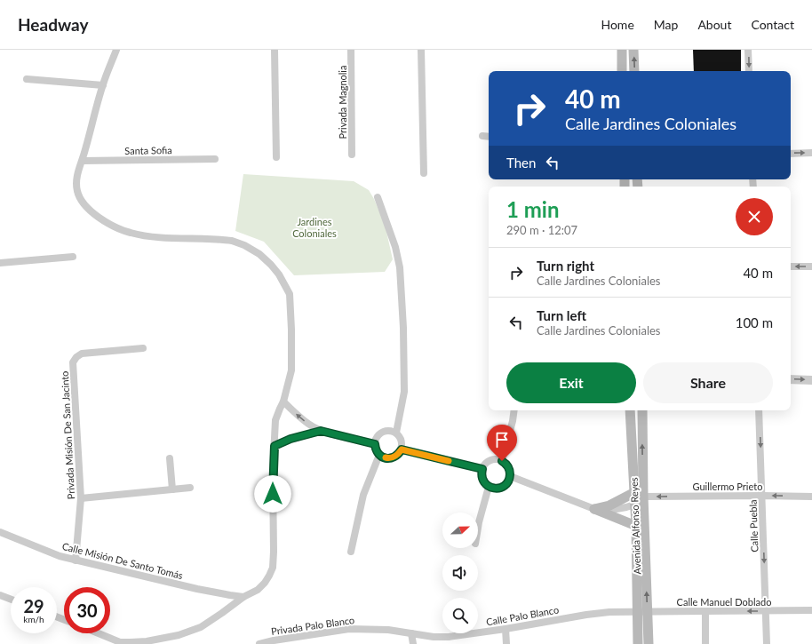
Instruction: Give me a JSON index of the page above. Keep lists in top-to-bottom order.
{
  "streets": {
    "main road": ["Avenida Alfonso Reyes"],
    "street": [
      "Privada Magnolia",
      "Santa Sofia",
      "Privada Misión De San Jacinto",
      "Guillermo Prieto",
      "Calle Puebla",
      "Calle Misión De Santo Tomás",
      "Calle Manuel Doblado",
      "Calle Palo Blanco",
      "Privada Palo Blanco"
    ]
  },
  "crossings": [
    ["Privada Misión De San Jacinto", "Calle Misión De Santo Tomás"],
    ["Guillermo Prieto", "Avenida Alfonso Reyes"],
    ["Guillermo Prieto", "Calle Puebla"],
    ["Avenida Alfonso Reyes", "Calle Manuel Doblado"],
    ["Avenida Alfonso Reyes", "Calle Palo Blanco"],
    ["Calle Puebla", "Calle Manuel Doblado"],
    ["Calle Manuel Doblado", "Calle Palo Blanco"],
    ["Calle Palo Blanco", "Privada Palo Blanco"]
  ],
  "one_way": ["Guillermo Prieto", "Calle Puebla"],
  "parks": ["Jardines Coloniales"],
  "north": "right",
  "page": {
    "header": "Headway",
    "nav": [
      "Home",
      "Map",
      "About",
      "Contact"
    ],
    "turn": ["40 m", "Calle Jardines Coloniales"],
    "then": "Then",
    "heading": ["1 min", "290 m · 12:07"],
    "list": [
      {
        "name": "Turn right",
        "note": "Calle Jardines Coloniales",
        "value": "40 m"
      },
      {
        "name": "Turn left",
        "note": "Calle Jardines Coloniales",
        "value": "100 m"
      }
    ],
    "buttons": ["Exit", "Share"],
    "speed": "29 km/h",
    "limit": "30"
  }
}
